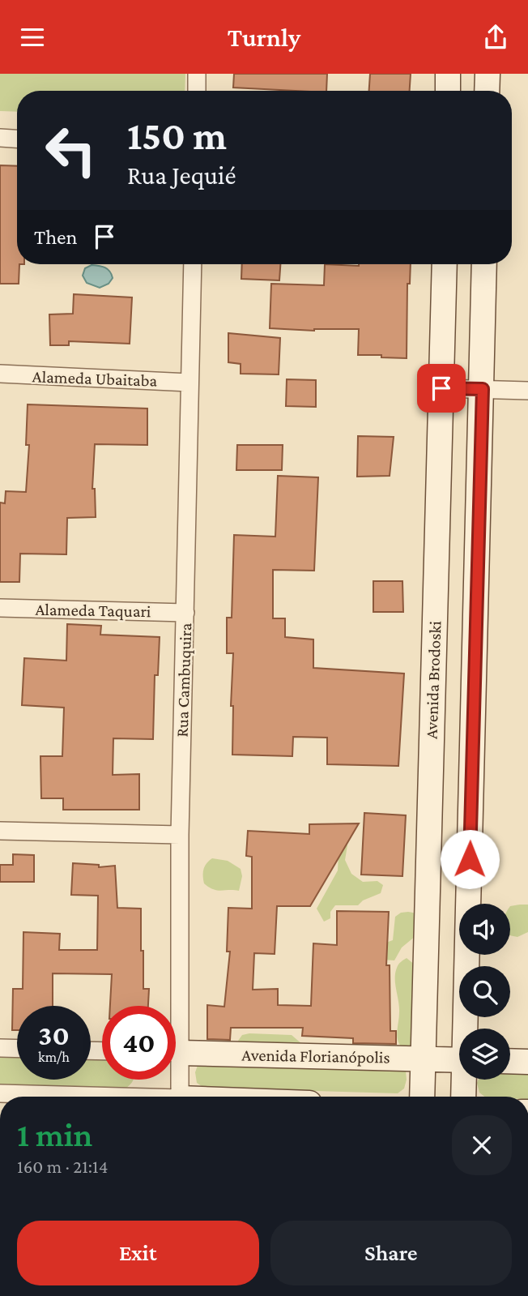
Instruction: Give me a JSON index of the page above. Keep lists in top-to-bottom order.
{
  "streets": {
    "street": [
      "Alameda Ubaitaba",
      "Alameda Taquari",
      "Rua Cambuquira",
      "Avenida Brodoski",
      "Avenida Florianópolis"
    ]
  },
  "crossings": [
    ["Alameda Ubaitaba", "Rua Cambuquira"],
    ["Alameda Taquari", "Rua Cambuquira"],
    ["Avenida Brodoski", "Avenida Florianópolis"]
  ],
  "page": {
    "header": "Turnly",
    "turn": ["150 m", "Rua Jequié"],
    "then": "Then",
    "speed": "30 km/h",
    "limit": "40",
    "heading": ["1 min", "160 m · 21:14"],
    "buttons": ["Exit", "Share"]
  }
}
